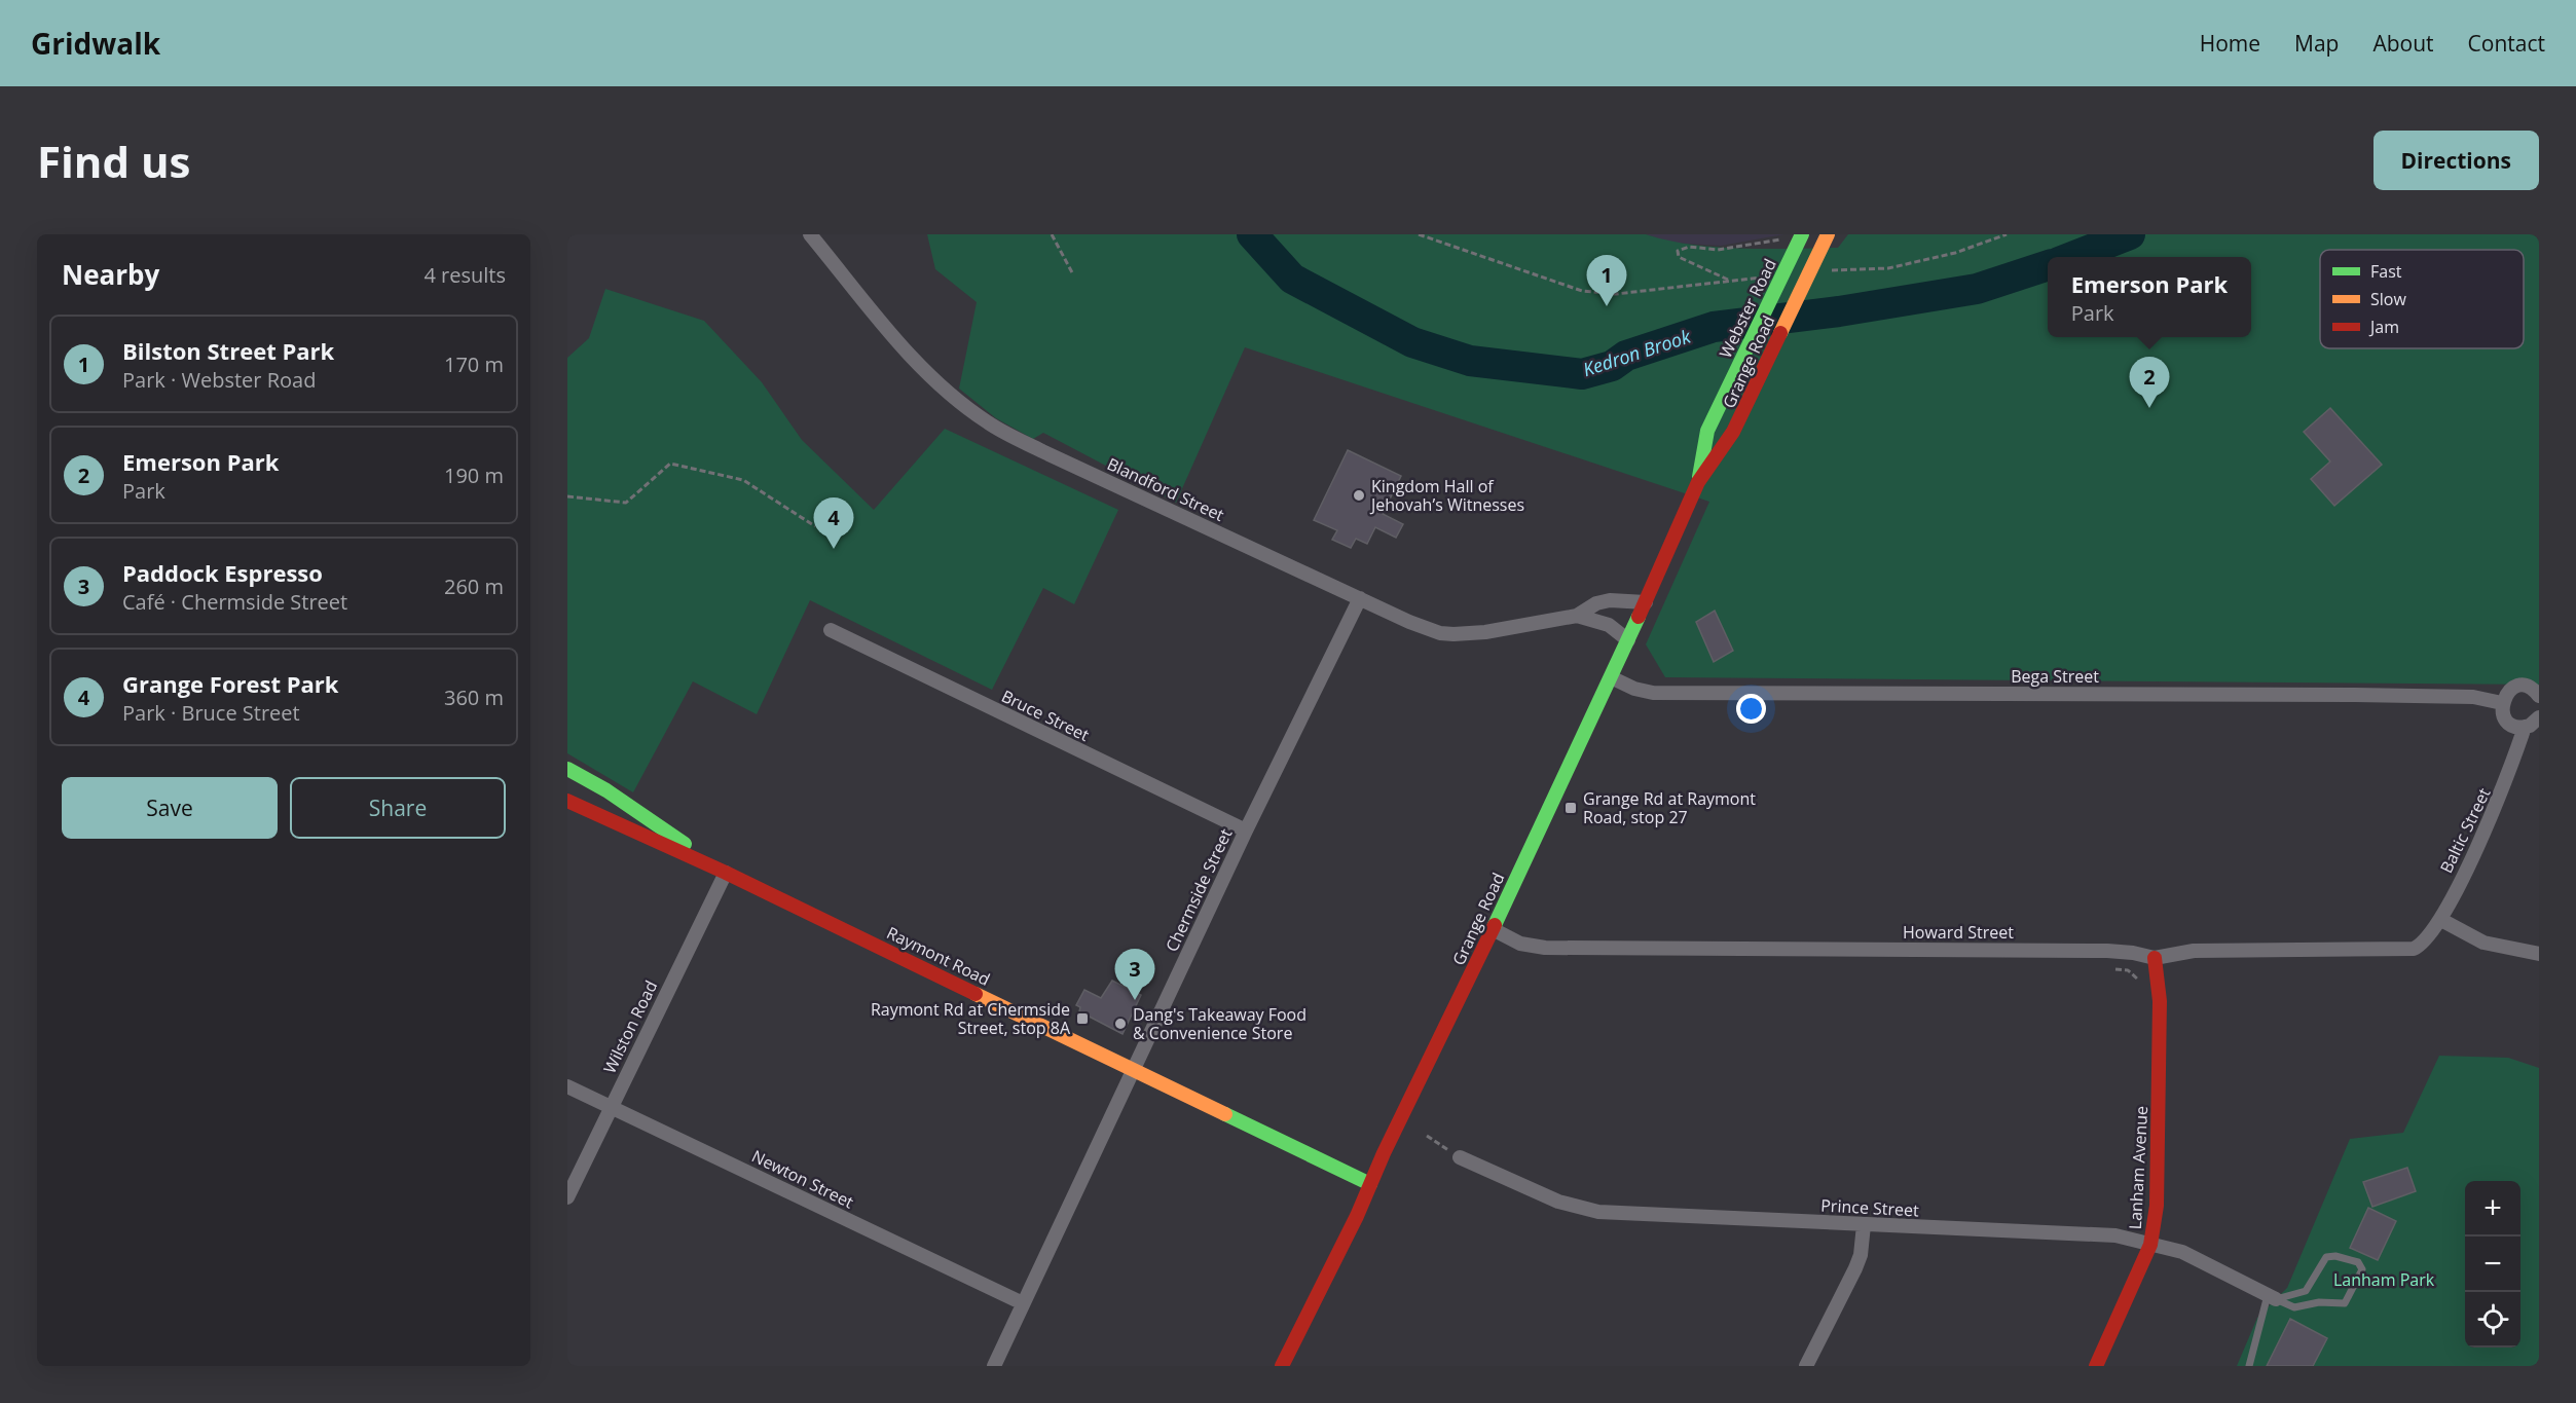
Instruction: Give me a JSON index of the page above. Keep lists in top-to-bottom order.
{
  "streets": {
    "main road": [
      "Webster Road",
      "Grange Road",
      "Raymont Road",
      "Lanham Avenue"
    ],
    "street": [
      "Blandford Street",
      "Bega Street",
      "Bruce Street",
      "Baltic Street",
      "Chermside Street",
      "Howard Street",
      "Wilston Road",
      "Newton Street",
      "Prince Street"
    ]
  },
  "crossings": [
    ["Webster Road", "Grange Road"],
    ["Grange Road", "Blandford Street"],
    ["Grange Road", "Bega Street"],
    ["Grange Road", "Howard Street"],
    ["Grange Road", "Raymont Road"],
    ["Blandford Street", "Chermside Street"],
    ["Bruce Street", "Chermside Street"],
    ["Baltic Street", "Howard Street"],
    ["Chermside Street", "Raymont Road"],
    ["Chermside Street", "Newton Street"],
    ["Howard Street", "Lanham Avenue"],
    ["Raymont Road", "Wilston Road"],
    ["Wilston Road", "Newton Street"],
    ["Lanham Avenue", "Prince Street"]
  ],
  "water": ["Kedron Brook"],
  "parks": ["Lanham Park"],
  "places": {
    "other": ["Kingdom Hall of Jehovah’s Witnesses", "Dang's Takeaway Food & Convenience Store"],
    "transit": ["Grange Rd at Raymont Road, stop 27", "Raymont Rd at Chermside Street, stop 8A"]
  },
  "legend": ["Fast", "Slow", "Jam"],
  "page": {
    "header": "Gridwalk",
    "nav": [
      "Home",
      "Map",
      "About",
      "Contact"
    ],
    "buttons": [
      "Directions",
      ["Save", "Share"]
    ],
    "title": "Find us",
    "heading": ["Nearby", "4 results"],
    "pins": [
      "1",
      "2",
      "4",
      "3"
    ],
    "popup": ["Emerson Park", "Park"],
    "list": [
      {
        "mark": "1",
        "name": "Bilston Street Park",
        "note": "Park · Webster Road",
        "value": "170 m"
      },
      {
        "mark": "2",
        "name": "Emerson Park",
        "note": "Park",
        "value": "190 m"
      },
      {
        "mark": "3",
        "name": "Paddock Espresso",
        "note": "Café · Chermside Street",
        "value": "260 m"
      },
      {
        "mark": "4",
        "name": "Grange Forest Park",
        "note": "Park · Bruce Street",
        "value": "360 m"
      }
    ],
    "map_buttons": ["+", "−"]
  }
}
